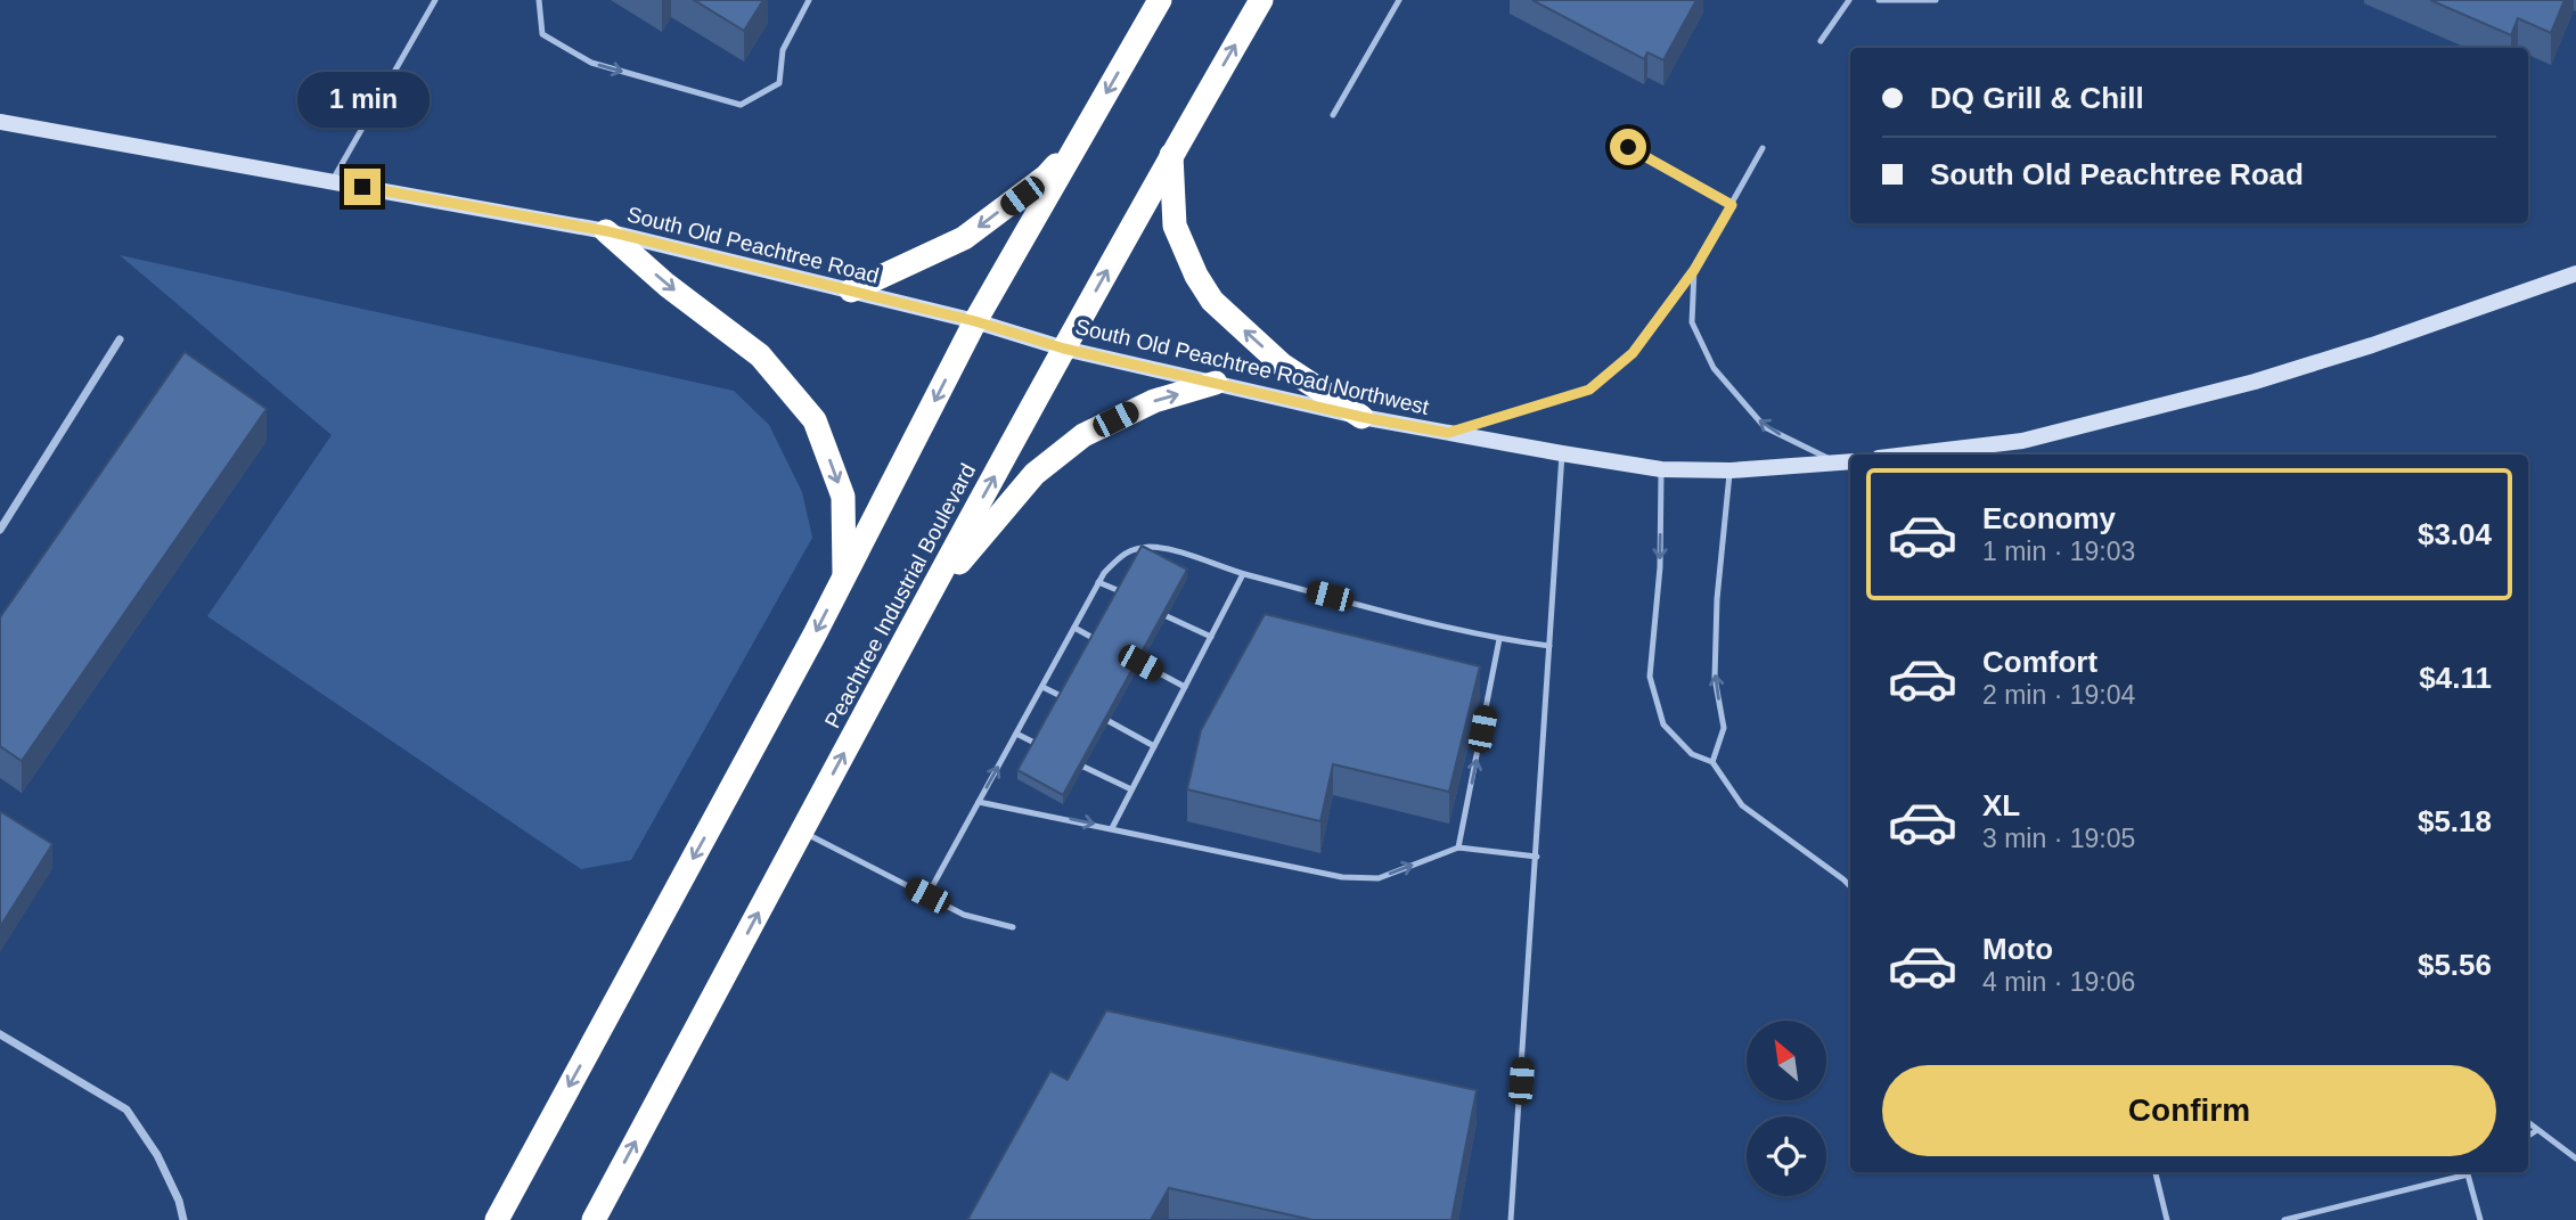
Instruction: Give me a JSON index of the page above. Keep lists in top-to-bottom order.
{
  "streets": {
    "highway": ["Peachtree Industrial Boulevard"],
    "street": ["South Old Peachtree Road", "South Old Peachtree Road Northwest"]
  },
  "crossings": [
    ["South Old Peachtree Road", "South Old Peachtree Road Northwest"],
    ["South Old Peachtree Road Northwest", "Peachtree Industrial Boulevard"]
  ],
  "north": "top left",
  "page": {
    "banner": ["DQ Grill & Chill", "South Old Peachtree Road"],
    "bubble": "1 min",
    "list": [
      {
        "name": "Economy",
        "note": "1 min · 19:03",
        "value": "$3.04"
      },
      {
        "name": "Comfort",
        "note": "2 min · 19:04",
        "value": "$4.11"
      },
      {
        "name": "XL",
        "note": "3 min · 19:05",
        "value": "$5.18"
      },
      {
        "name": "Moto",
        "note": "4 min · 19:06",
        "value": "$5.56"
      }
    ],
    "buttons": "Confirm"
  }
}
